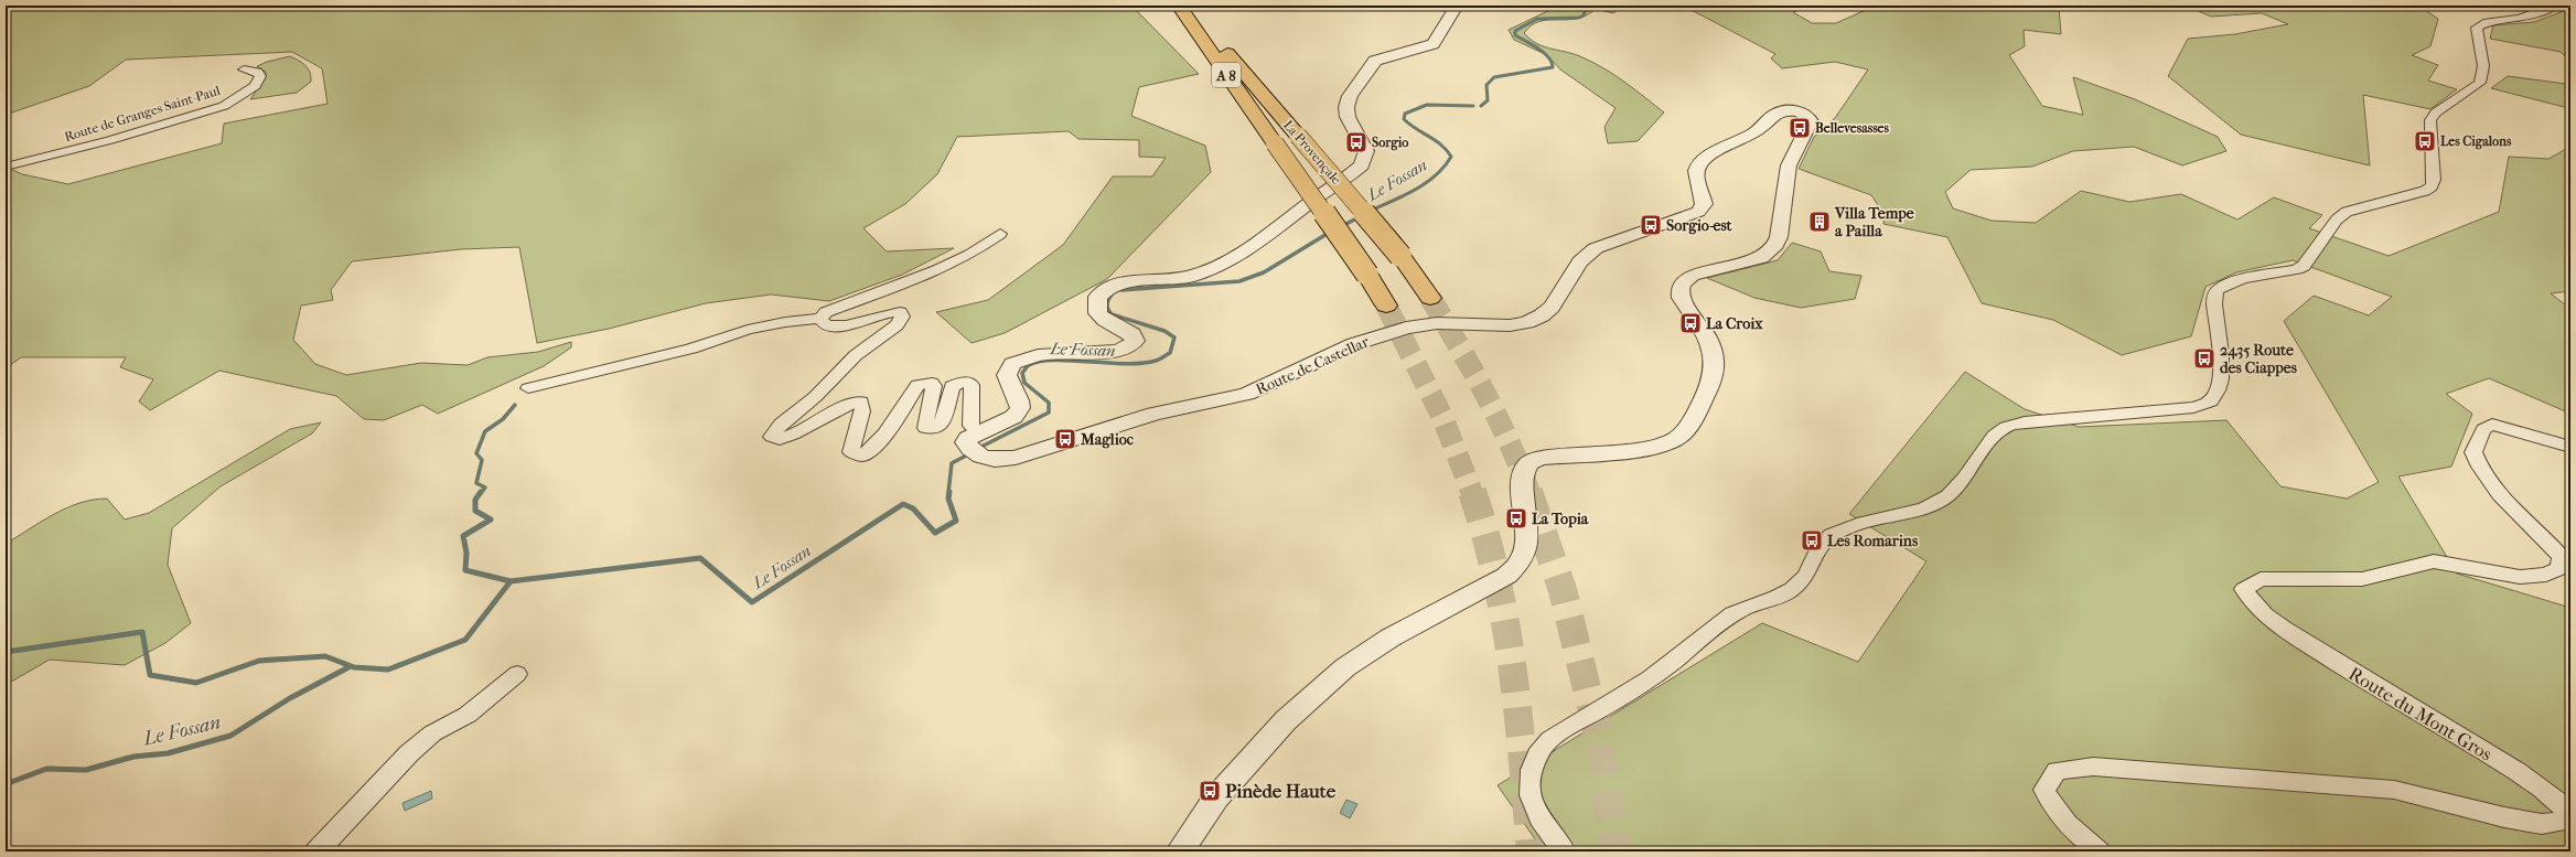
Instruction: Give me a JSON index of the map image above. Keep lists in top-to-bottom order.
{
  "streets": {
    "highway": ["A 8", "La Provençale"],
    "street": ["Route de Granges Saint-Paul", "Route de Castellar", "Route du Mont Gros"]
  },
  "water": ["Le Fossan"],
  "places": {
    "bus stop": [
      "Bellevesasses",
      "Les Cigalons",
      "Sorgio",
      "Sorgio-est",
      "La Croix",
      "2435 Route des Ciappes",
      "Maglioc",
      "La Topia",
      "Les Romarins",
      "Pinède Haute"
    ],
    "building": ["Villa Tempe a Pailla"]
  }
}
